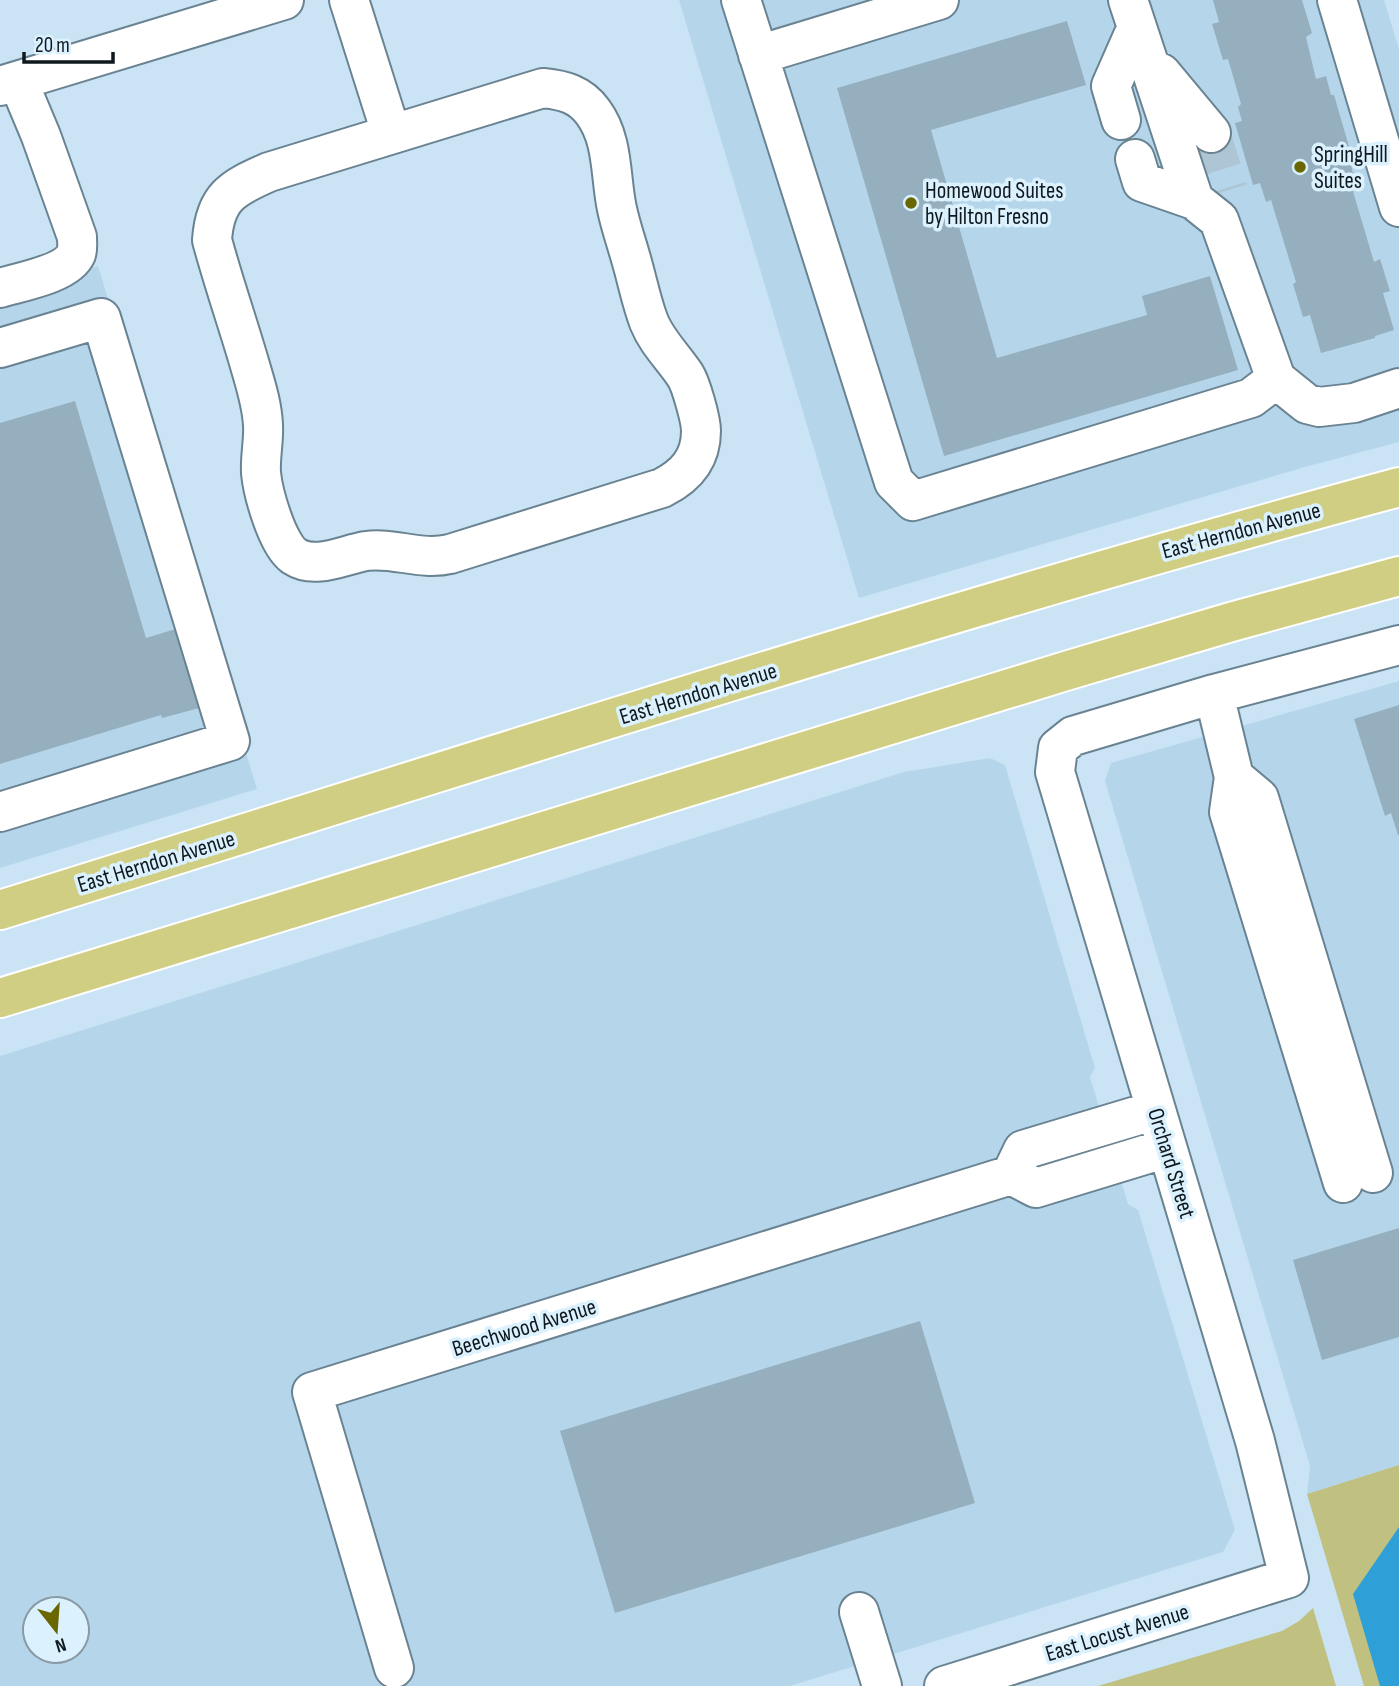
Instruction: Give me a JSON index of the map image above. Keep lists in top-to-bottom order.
{
  "streets": {
    "main road": ["East Herndon Avenue"],
    "street": ["Orchard Street", "Beechwood Avenue", "East Locust Avenue"]
  },
  "crossings": [
    ["Orchard Street", "East Locust Avenue"]
  ],
  "places": ["SpringHill Suites", "Homewood Suites by Hilton Fresno"],
  "scale_bar": "20 m",
  "north": "bottom"
}
